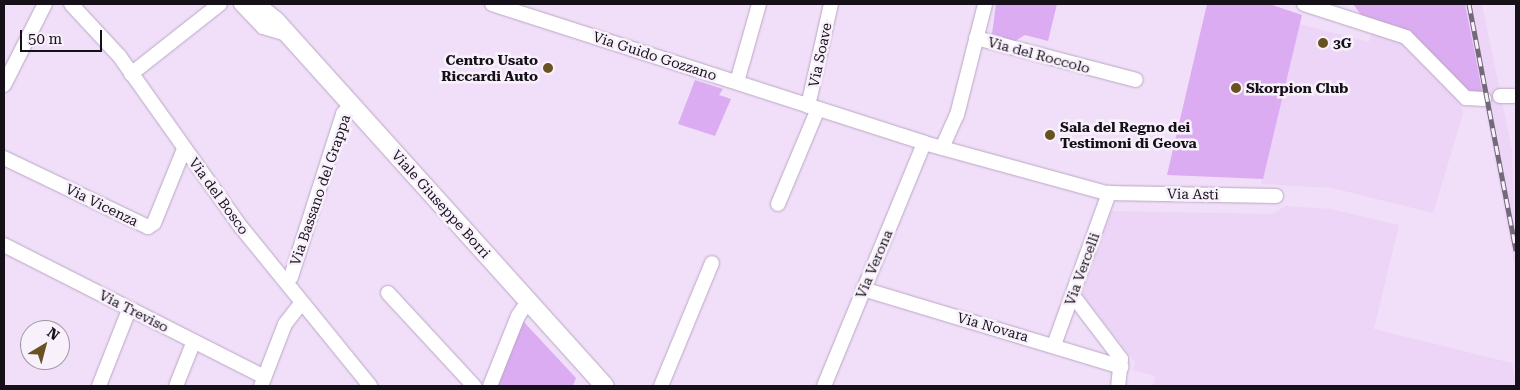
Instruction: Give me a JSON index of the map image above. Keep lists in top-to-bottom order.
{
  "streets": {
    "main road": ["Viale Giuseppe Borri"],
    "street": [
      "Via Soave",
      "Via del Roccolo",
      "Via Guido Gozzano",
      "Via Bassano del Grappa",
      "Via Asti",
      "Via del Bosco",
      "Via Vicenza",
      "Via Verona",
      "Via Vercelli",
      "Via Treviso",
      "Via Novara"
    ]
  },
  "crossings": [
    ["Via Soave", "Via Guido Gozzano"],
    ["Via Guido Gozzano", "Via Asti"],
    ["Via Guido Gozzano", "Via Verona"],
    ["Via Guido Gozzano", "Via Vercelli"],
    ["Via Bassano del Grappa", "Viale Giuseppe Borri"],
    ["Via Asti", "Via Vercelli"],
    ["Via del Bosco", "Via Vicenza"],
    ["Via Verona", "Via Novara"],
    ["Via Vercelli", "Via Novara"]
  ],
  "places": [
    "3G",
    "Centro Usato Riccardi Auto",
    "Skorpion Club",
    "Sala del Regno dei Testimoni di Geova"
  ],
  "scale_bar": "50 m",
  "north": "top right"
}
